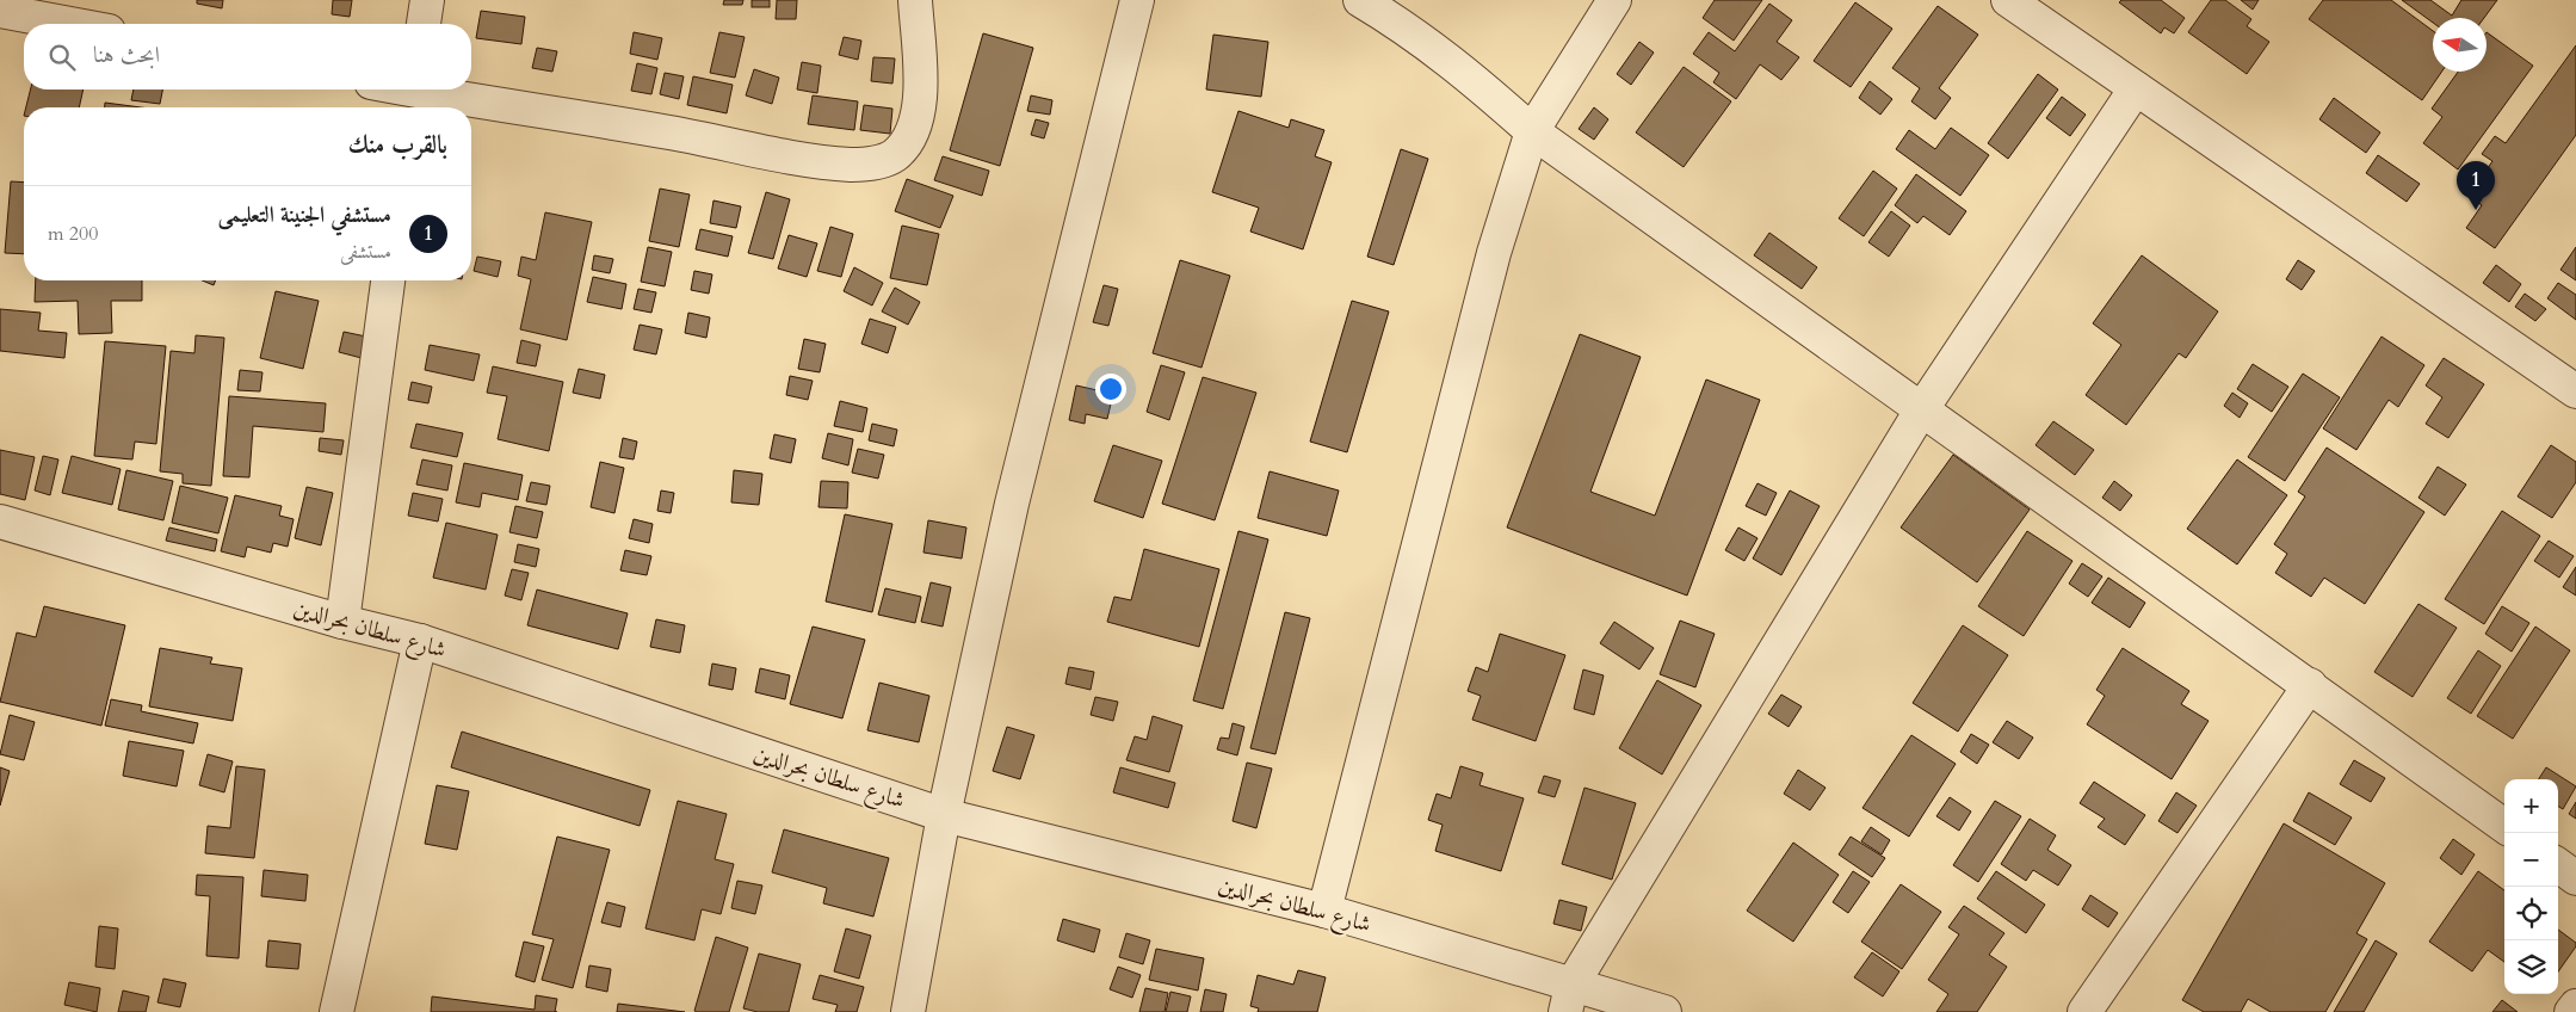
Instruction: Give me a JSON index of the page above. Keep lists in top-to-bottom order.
{
  "streets": {
    "street": ["شارع سلطان بحرالدين"]
  },
  "north": "left",
  "page": {
    "search": "ابحث هنا",
    "heading": "بالقرب منك",
    "pins": "1",
    "list": [
      {
        "mark": "1",
        "name": "مستشفي الجنينة التعليمى",
        "note": "مستشفى",
        "value": "200 m"
      }
    ],
    "map_buttons": ["+", "−"]
  }
}
